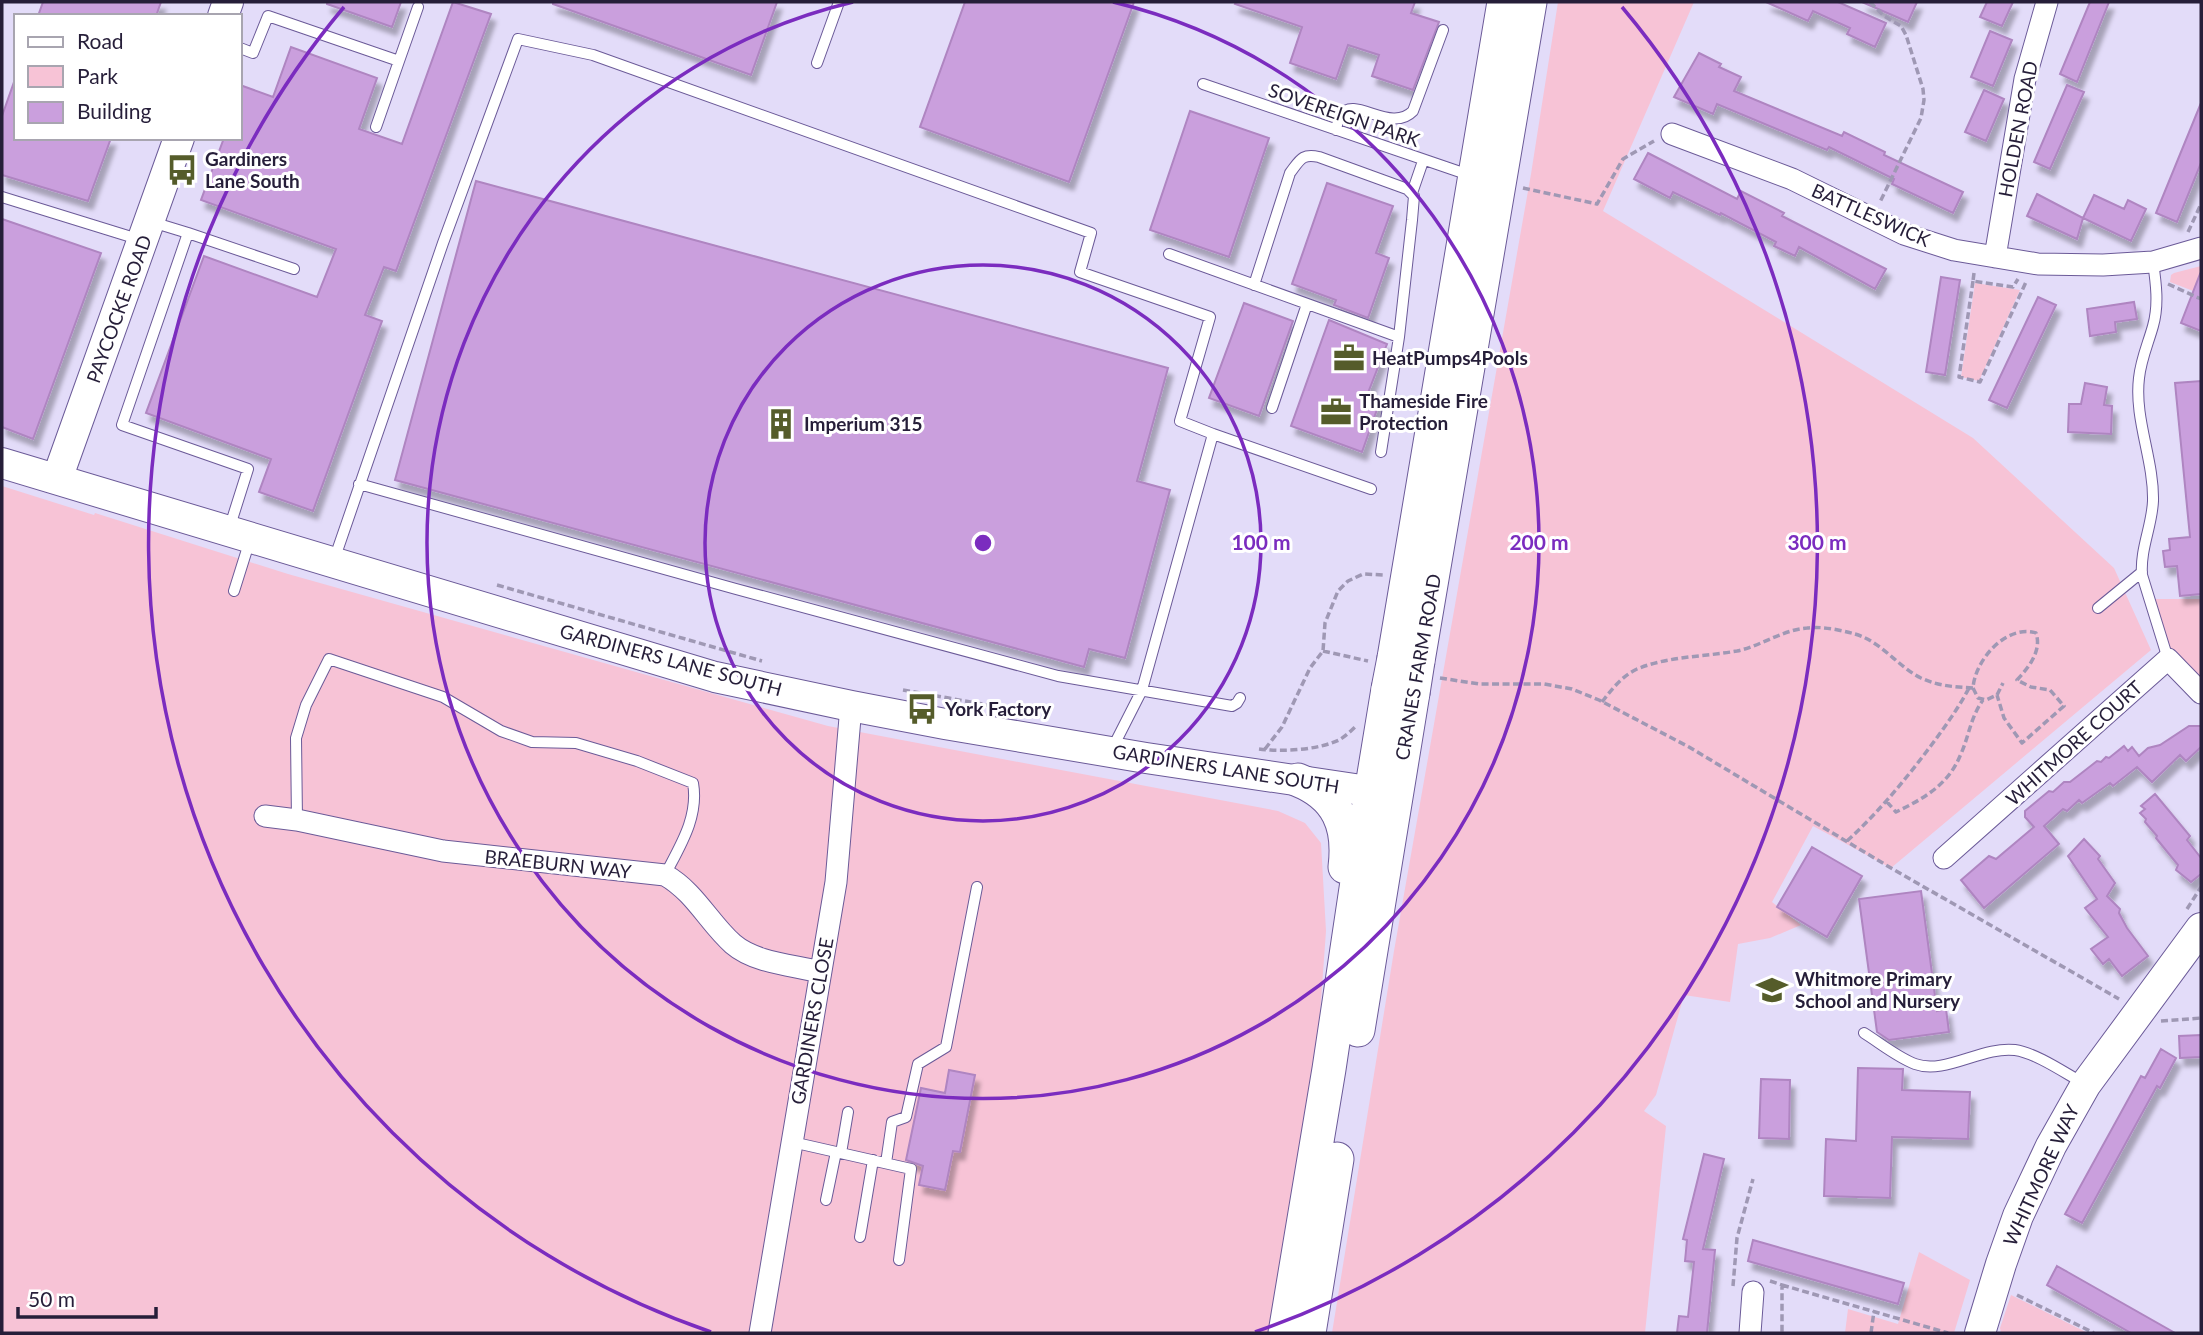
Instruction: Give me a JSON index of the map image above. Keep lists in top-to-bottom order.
{
  "streets": {
    "main road": ["CRANES FARM ROAD"],
    "street": [
      "HOLDEN ROAD",
      "BATTLESWICK",
      "PAYCOCKE ROAD",
      "GARDINERS LANE SOUTH",
      "WHITMORE COURT",
      "BRAEBURN WAY",
      "GARDINERS CLOSE",
      "WHITMORE WAY"
    ],
    "lane": ["SOVEREIGN PARK"]
  },
  "crossings": [
    ["SOVEREIGN PARK", "CRANES FARM ROAD"],
    ["HOLDEN ROAD", "BATTLESWICK"],
    ["PAYCOCKE ROAD", "GARDINERS LANE SOUTH"],
    ["GARDINERS LANE SOUTH", "CRANES FARM ROAD"],
    ["GARDINERS LANE SOUTH", "GARDINERS CLOSE"]
  ],
  "places": {
    "bus stop": ["Gardiners Lane South", "York Factory"],
    "office": ["HeatPumps4Pools", "Thameside Fire Protection"],
    "building": ["Imperium 315"],
    "school or university": ["Whitmore Primary School and Nursery"]
  },
  "legend": ["Road", "Park", "Building"],
  "scale_bar": "50 m",
  "rings": ["100 m", "200 m", "300 m"]
}
